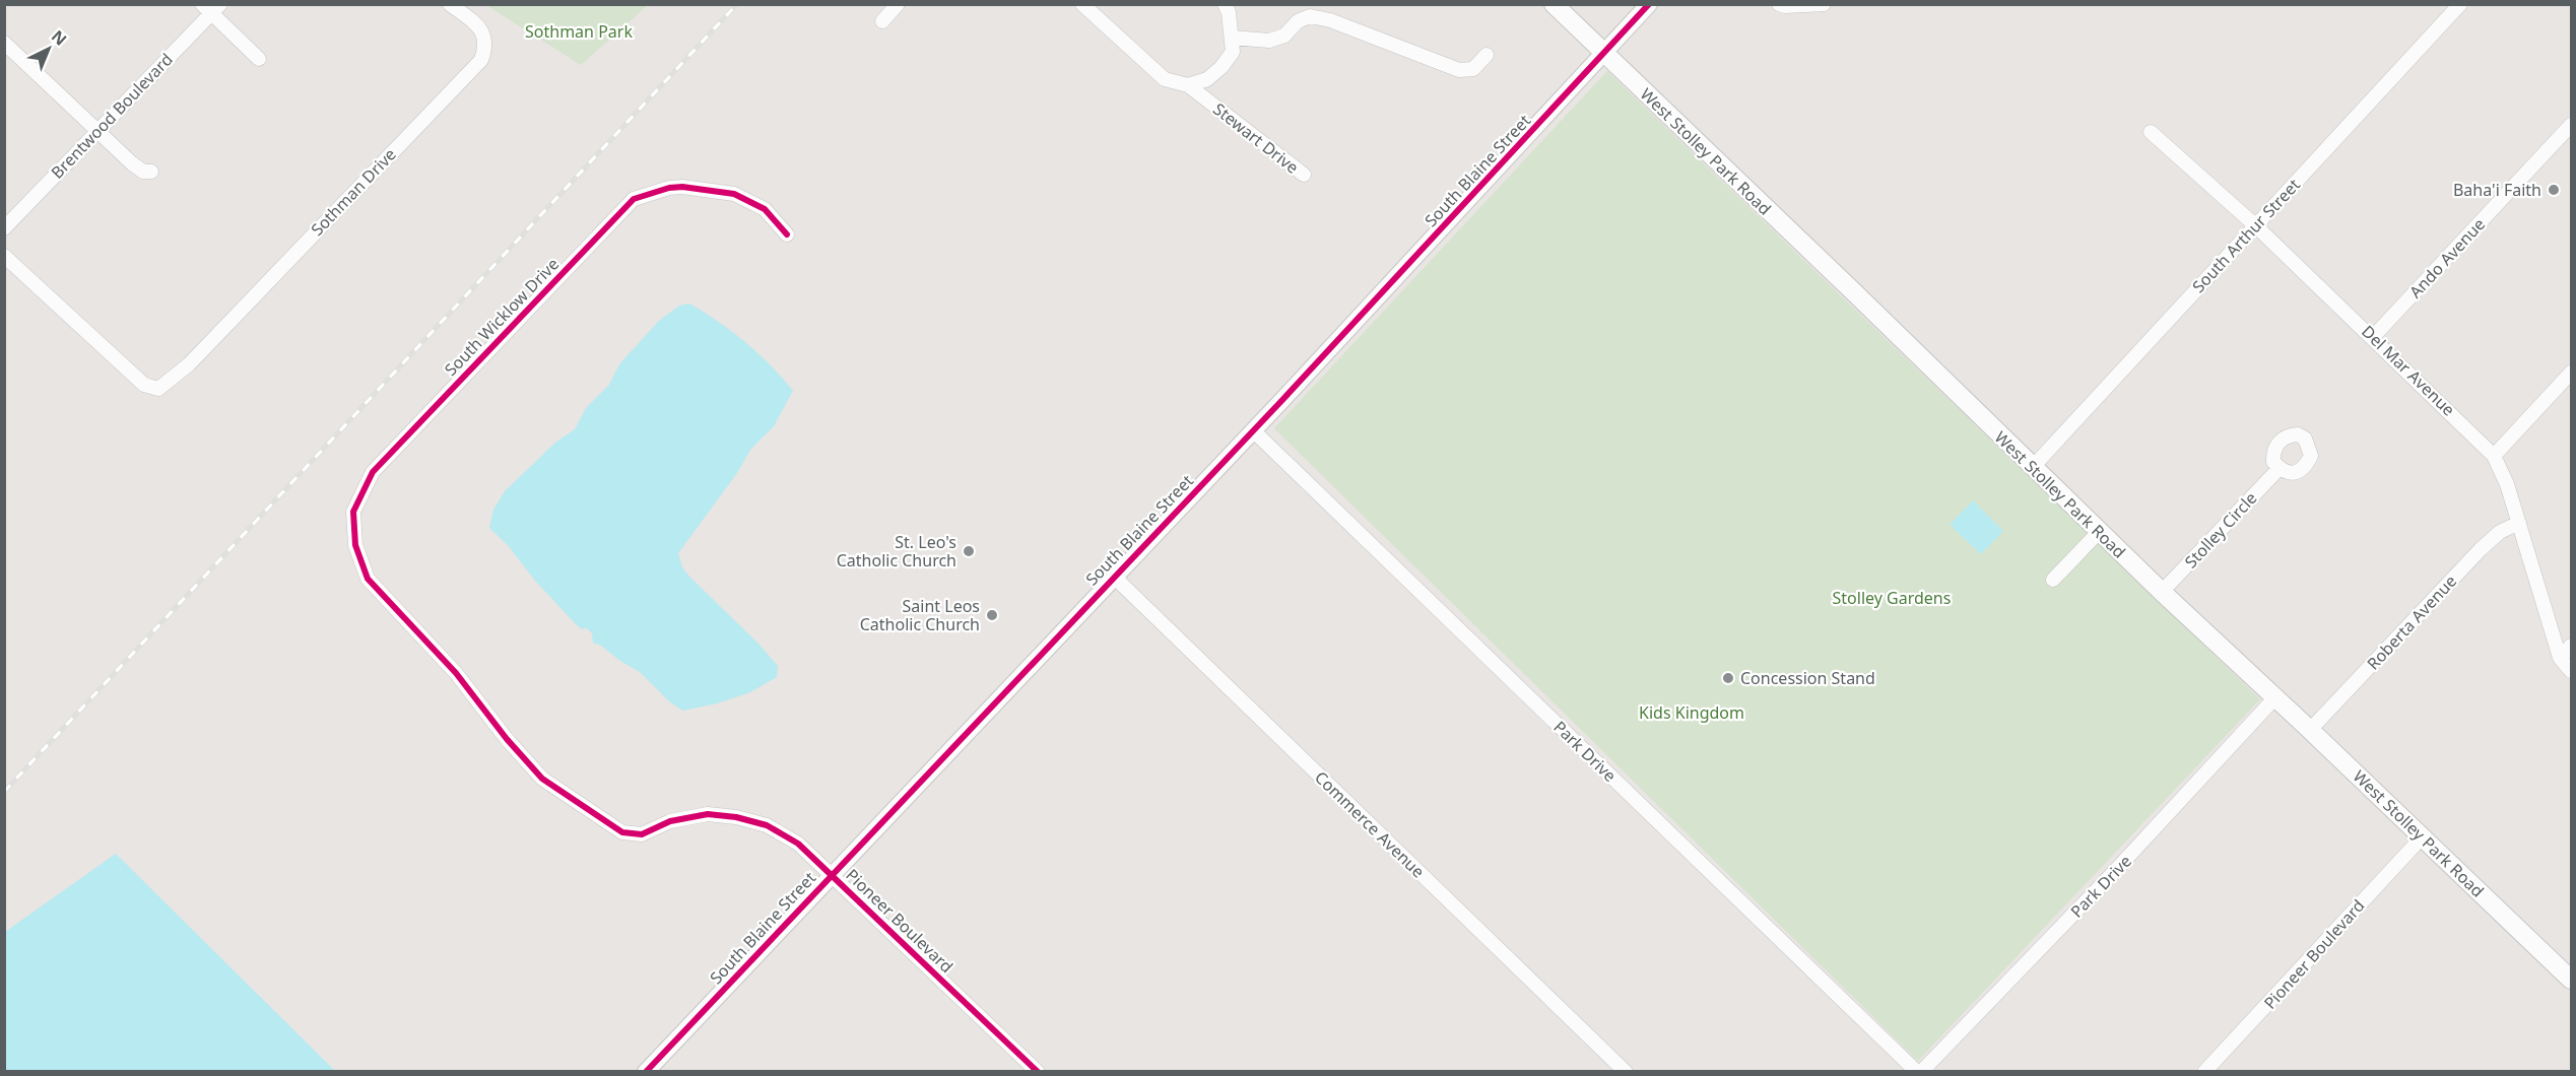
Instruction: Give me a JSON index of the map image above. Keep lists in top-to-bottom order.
{
  "streets": {
    "main road": ["West Stolley Park Road"],
    "street": [
      "Brentwood Boulevard",
      "Stewart Drive",
      "South Blaine Street",
      "Sothman Drive",
      "South Arthur Street",
      "Ando Avenue",
      "South Wicklow Drive",
      "Del Mar Avenue",
      "Stolley Circle",
      "Roberta Avenue",
      "Park Drive",
      "Commerce Avenue",
      "Pioneer Boulevard"
    ]
  },
  "crossings": [
    ["West Stolley Park Road", "South Blaine Street"],
    ["West Stolley Park Road", "South Arthur Street"],
    ["West Stolley Park Road", "Stolley Circle"],
    ["West Stolley Park Road", "Roberta Avenue"],
    ["West Stolley Park Road", "Park Drive"],
    ["West Stolley Park Road", "Pioneer Boulevard"],
    ["South Blaine Street", "Park Drive"],
    ["South Blaine Street", "Commerce Avenue"],
    ["South Blaine Street", "Pioneer Boulevard"],
    ["South Arthur Street", "Del Mar Avenue"],
    ["Ando Avenue", "Del Mar Avenue"],
    ["South Wicklow Drive", "Pioneer Boulevard"],
    ["Del Mar Avenue", "Roberta Avenue"]
  ],
  "parks": ["Sothman Park", "Stolley Gardens", "Kids Kingdom"],
  "places": [
    "Baha'i Faith",
    "St. Leo's Catholic Church",
    "Saint Leos Catholic Church",
    "Concession Stand"
  ],
  "north": "top right"
}
